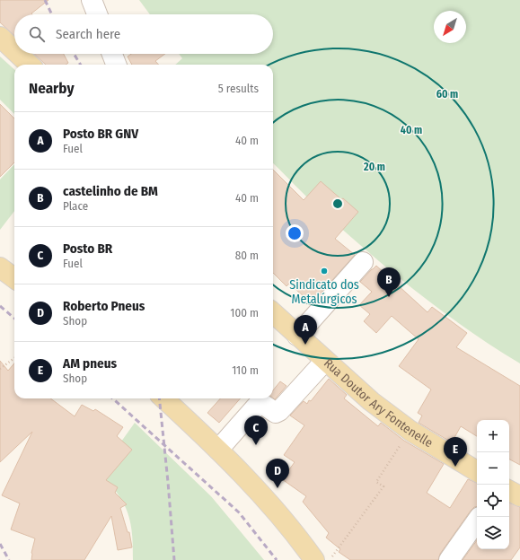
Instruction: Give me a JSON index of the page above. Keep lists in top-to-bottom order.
{
  "streets": {
    "main road": ["Rua Doutor Ary Fontenelle"]
  },
  "places": ["Sindicato dos Metalúrgicos"],
  "north": "bottom left",
  "page": {
    "search": "Search here",
    "heading": ["Nearby", "5 results"],
    "list": [
      {
        "mark": "A",
        "name": "Posto BR GNV",
        "note": "Fuel",
        "value": "40 m"
      },
      {
        "mark": "B",
        "name": "castelinho de BM",
        "note": "Place",
        "value": "40 m"
      },
      {
        "mark": "C",
        "name": "Posto BR",
        "note": "Fuel",
        "value": "80 m"
      },
      {
        "mark": "D",
        "name": "Roberto Pneus",
        "note": "Shop",
        "value": "100 m"
      },
      {
        "mark": "E",
        "name": "AM pneus",
        "note": "Shop",
        "value": "110 m"
      }
    ],
    "pins": [
      "B",
      "A",
      "C",
      "E",
      "D"
    ],
    "map_buttons": ["+", "−"]
  },
  "rings": ["60 m", "40 m", "20 m"]
}
